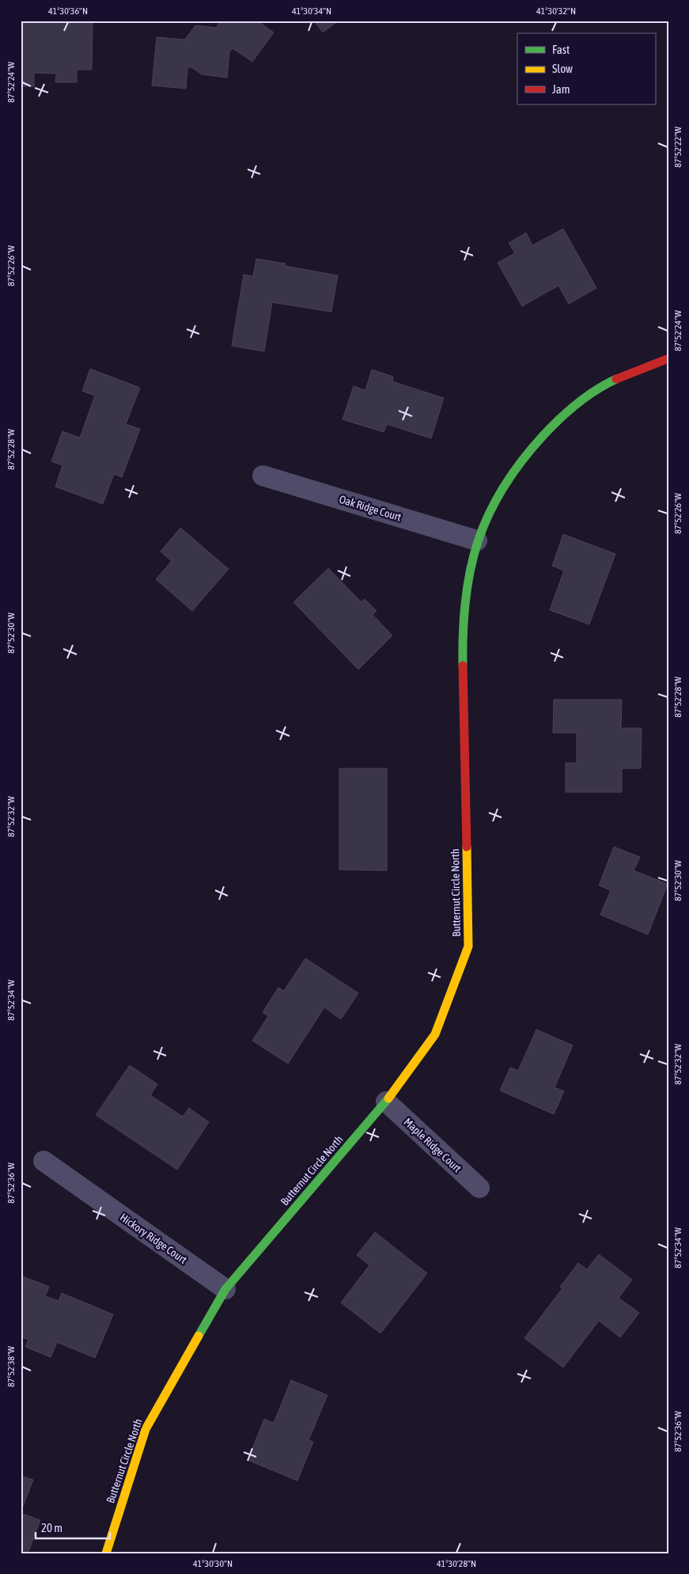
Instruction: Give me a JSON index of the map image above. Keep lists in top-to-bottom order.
{
  "streets": {
    "street": [
      "Oak Ridge Court",
      "Butternut Circle North",
      "Maple Ridge Court",
      "Hickory Ridge Court"
    ]
  },
  "crossings": [
    ["Oak Ridge Court", "Butternut Circle North"],
    ["Butternut Circle North", "Maple Ridge Court"],
    ["Butternut Circle North", "Hickory Ridge Court"]
  ],
  "legend": ["Fast", "Slow", "Jam"],
  "scale_bar": "20 m",
  "coordinates": [
    "41°30'36\"N",
    "41°30'34\"N",
    "41°30'32\"N",
    "87°52'24\"W",
    "87°52'22\"W",
    "87°52'26\"W",
    "87°52'28\"W",
    "87°52'30\"W",
    "87°52'32\"W",
    "87°52'34\"W",
    "87°52'36\"W",
    "87°52'38\"W",
    "41°30'30\"N",
    "41°30'28\"N"
  ]
}
